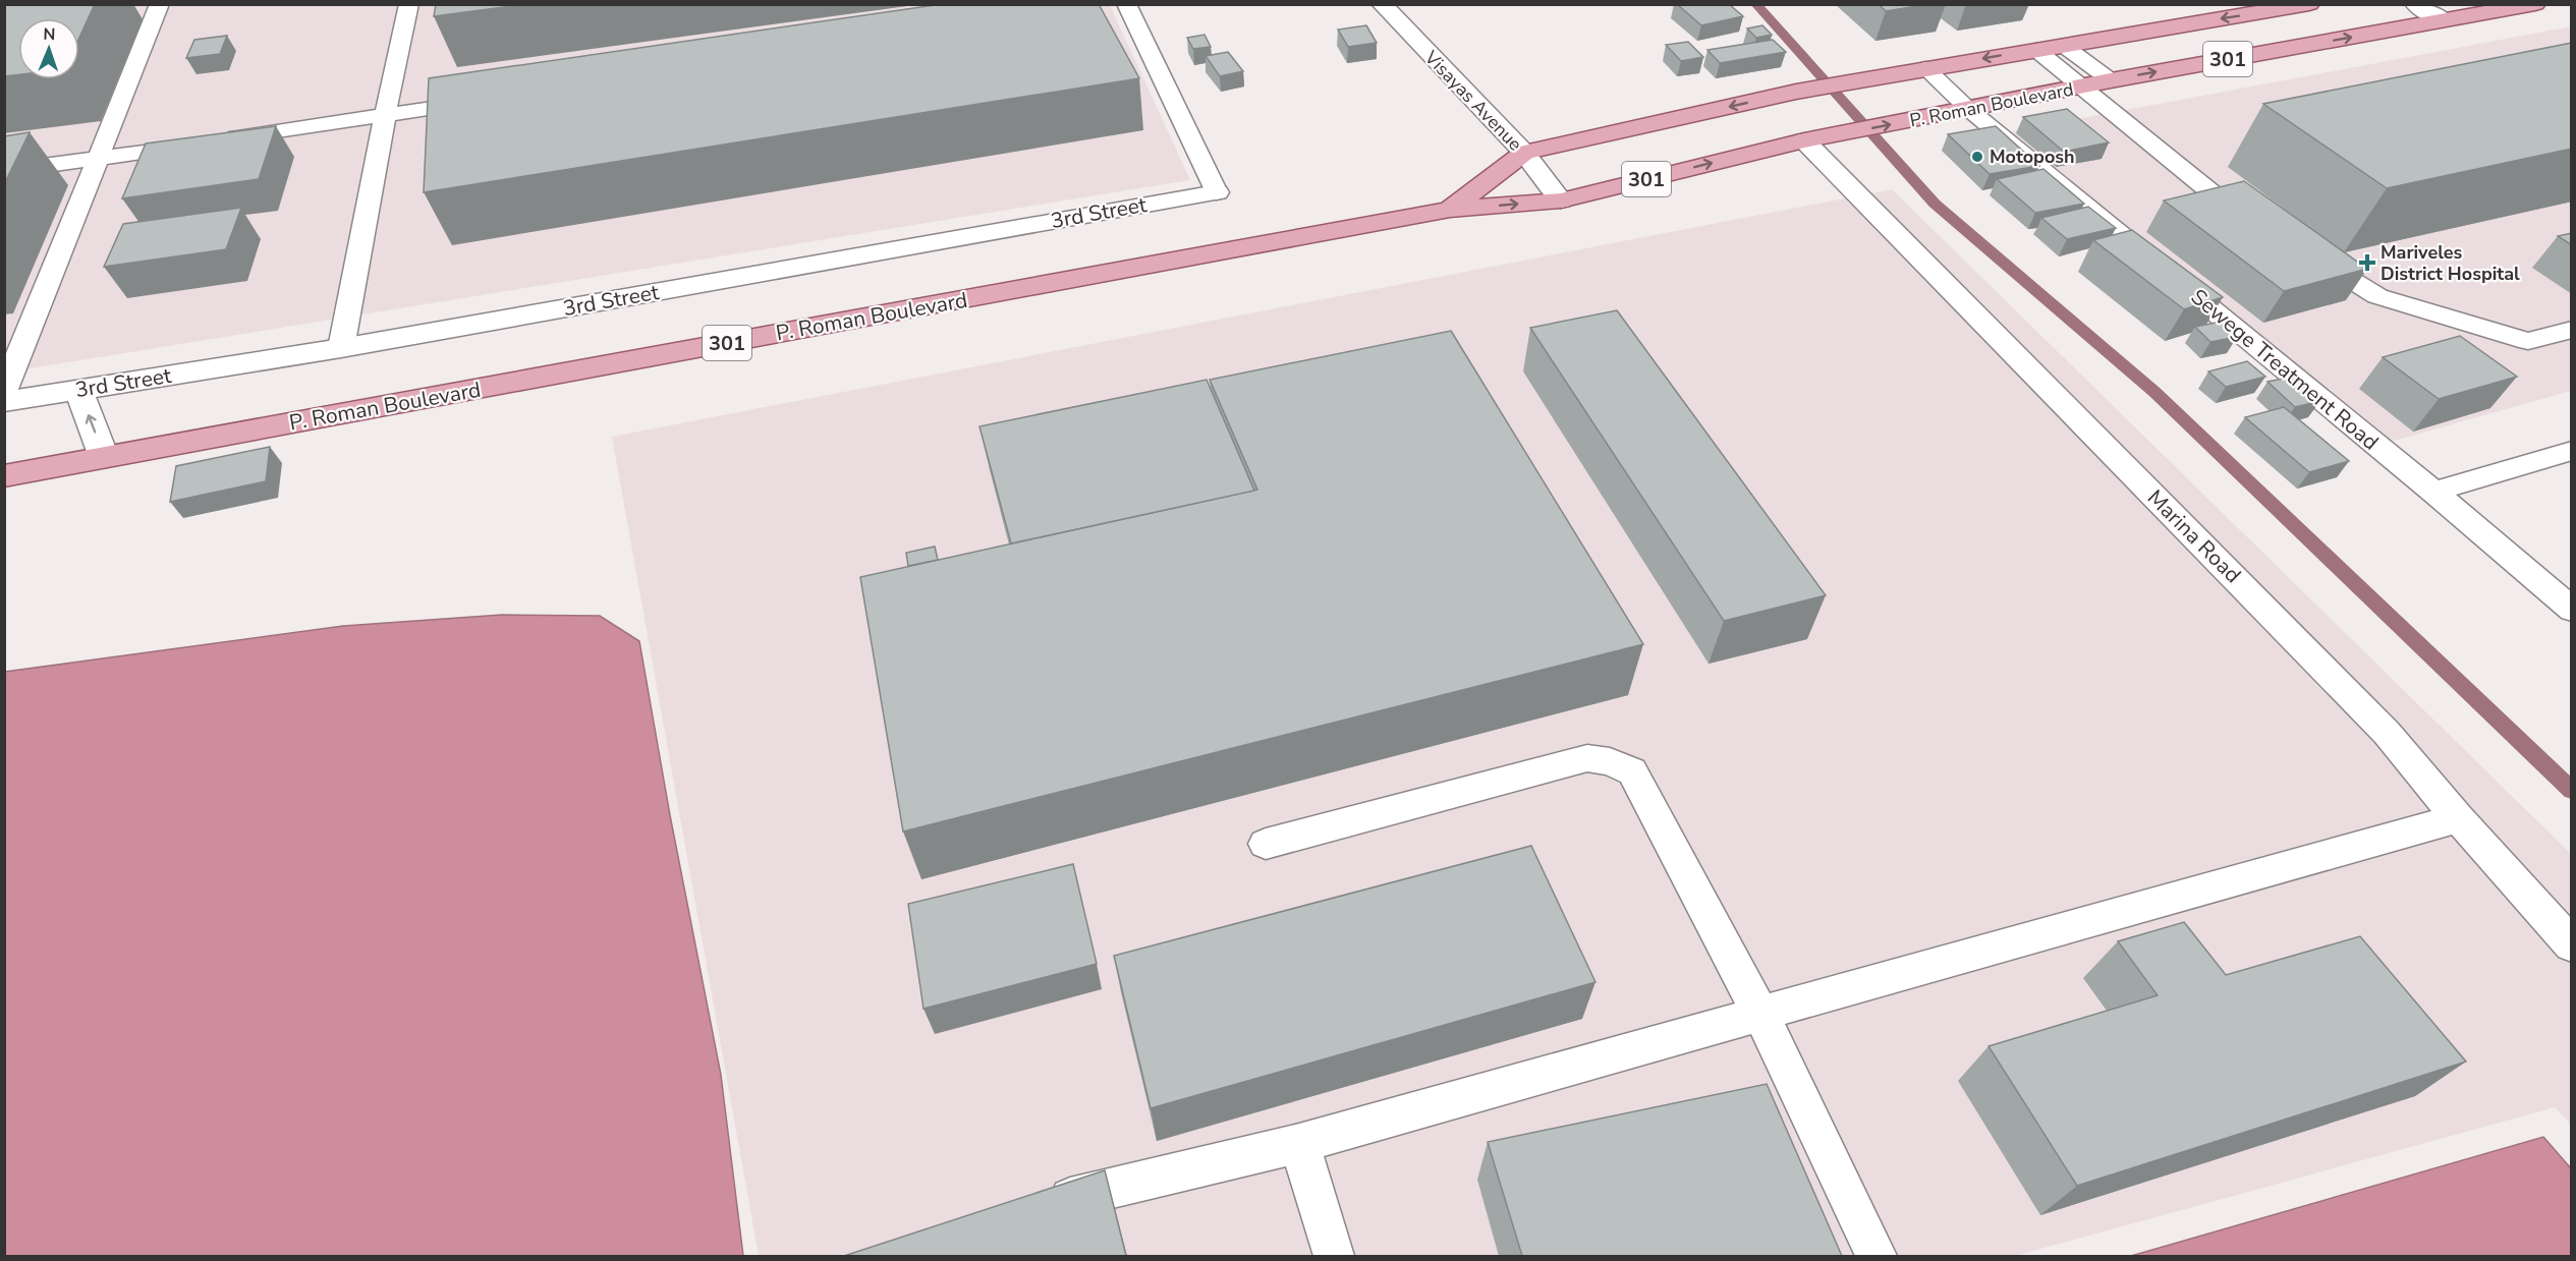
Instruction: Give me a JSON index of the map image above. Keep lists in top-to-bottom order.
{
  "streets": {
    "main road": ["301", "P. Roman Boulevard"],
    "street": ["Visayas Avenue", "3rd Street"],
    "lane": ["Sewege Treatment Road", "Marina Road"]
  },
  "crossings": [
    ["Visayas Avenue", "P. Roman Boulevard"],
    ["P. Roman Boulevard", "Sewege Treatment Road"],
    ["P. Roman Boulevard", "Marina Road"]
  ],
  "places": {
    "other": ["Motoposh"],
    "health": ["Mariveles District Hospital"]
  },
  "north": "top"
}
